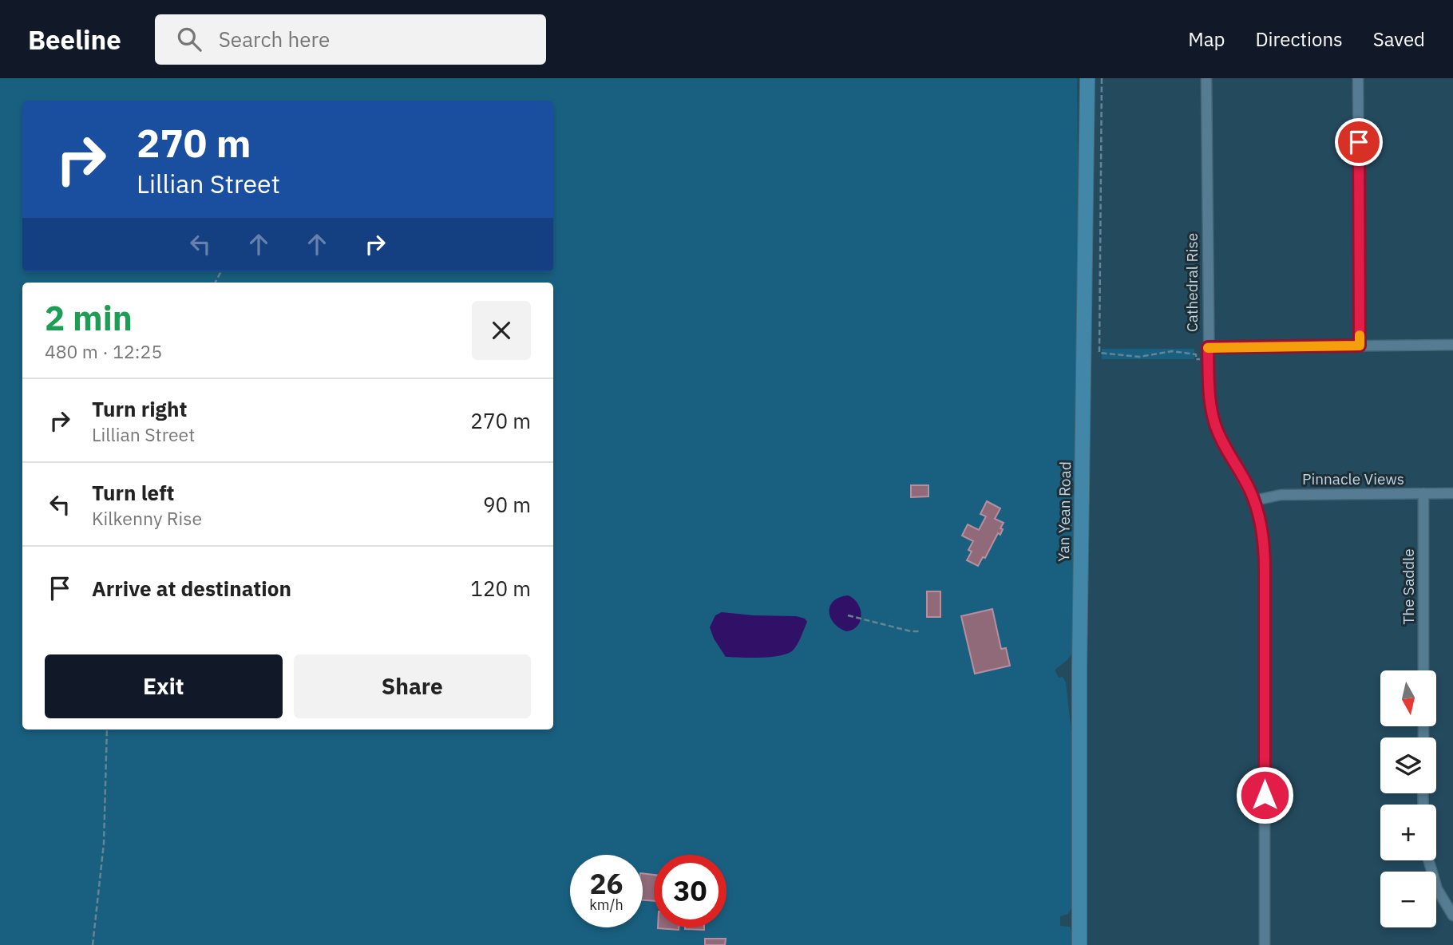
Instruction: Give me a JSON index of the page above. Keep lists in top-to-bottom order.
{
  "streets": {
    "main road": ["Yan Yean Road"],
    "street": ["Cathedral Rise", "Pinnacle Views", "The Saddle"]
  },
  "crossings": [
    ["Cathedral Rise", "Pinnacle Views"],
    ["Pinnacle Views", "The Saddle"]
  ],
  "north": "bottom",
  "page": {
    "header": "Beeline",
    "search": "Search here",
    "nav": ["Map", "Directions", "Saved"],
    "turn": ["270 m", "Lillian Street"],
    "heading": ["2 min", "480 m · 12:25"],
    "list": [
      {
        "name": "Turn right",
        "note": "Lillian Street",
        "value": "270 m"
      },
      {
        "name": "Turn left",
        "note": "Kilkenny Rise",
        "value": "90 m"
      },
      {
        "name": "Arrive at destination",
        "value": "120 m"
      }
    ],
    "buttons": ["Exit", "Share"],
    "map_buttons": ["+", "−"],
    "speed": "26 km/h",
    "limit": "30"
  }
}
